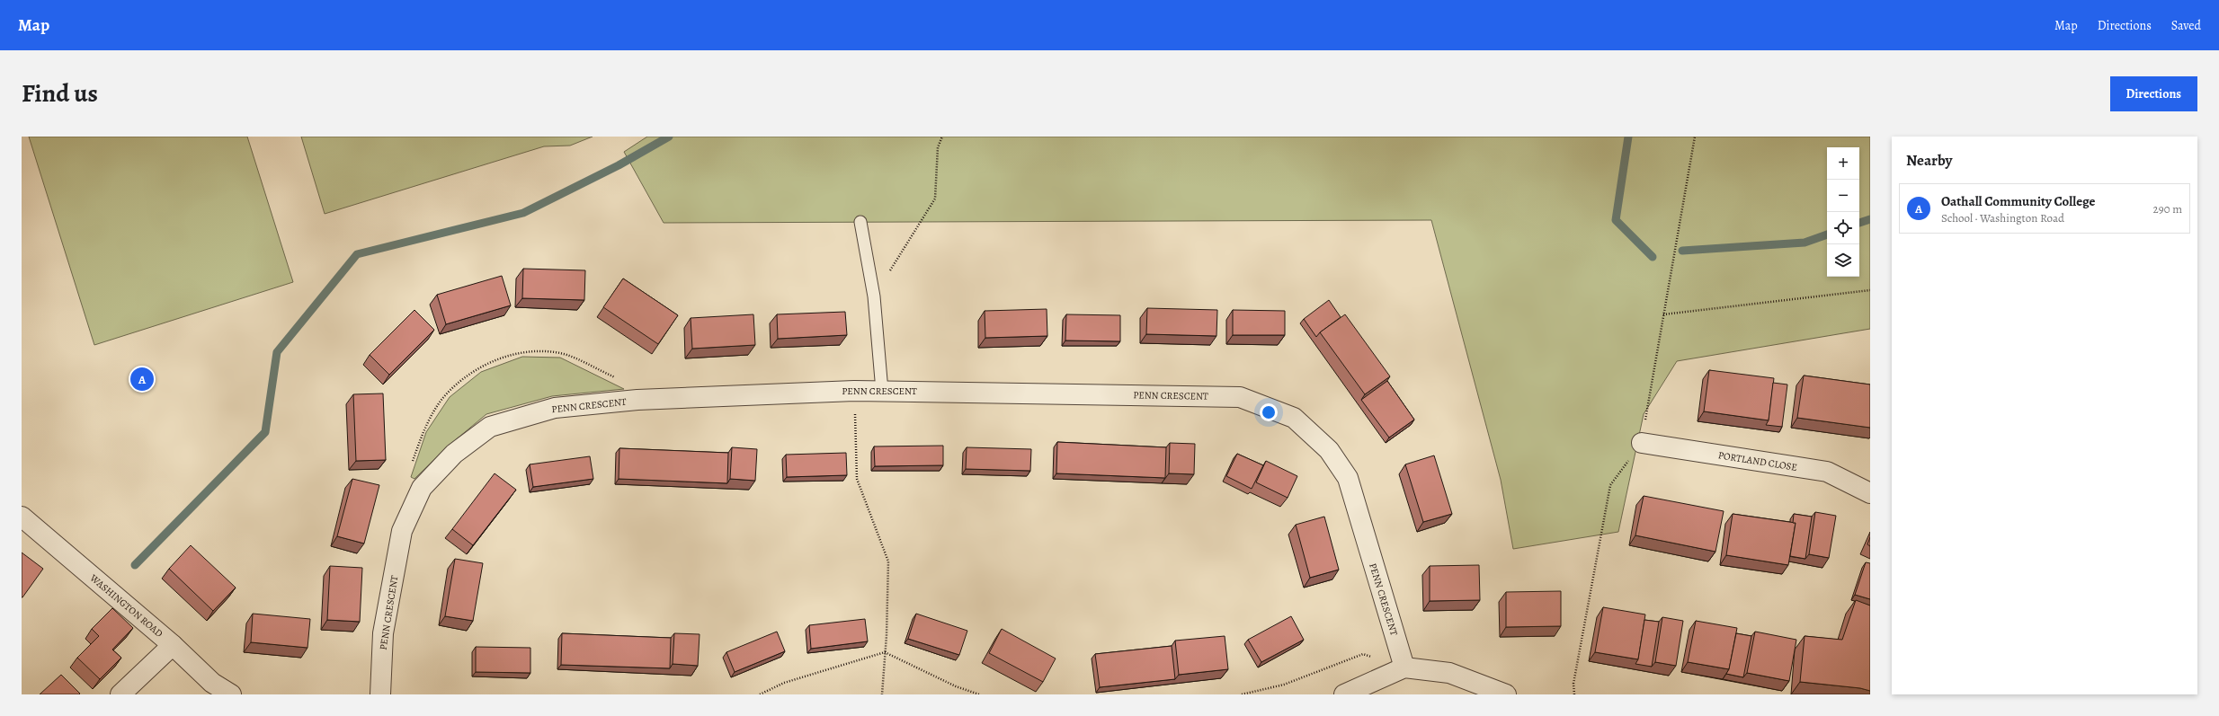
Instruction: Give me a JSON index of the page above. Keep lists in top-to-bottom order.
{
  "streets": {
    "street": ["PENN CRESCENT", "PORTLAND CLOSE", "WASHINGTON ROAD"]
  },
  "page": {
    "header": "Map",
    "nav": ["Map", "Directions", "Saved"],
    "title": "Find us",
    "buttons": "Directions",
    "heading": "Nearby",
    "map_buttons": ["+", "−"],
    "list": [
      {
        "mark": "A",
        "name": "Oathall Community College",
        "note": "School · Washington Road",
        "value": "290 m"
      }
    ],
    "pins": "A"
  }
}
